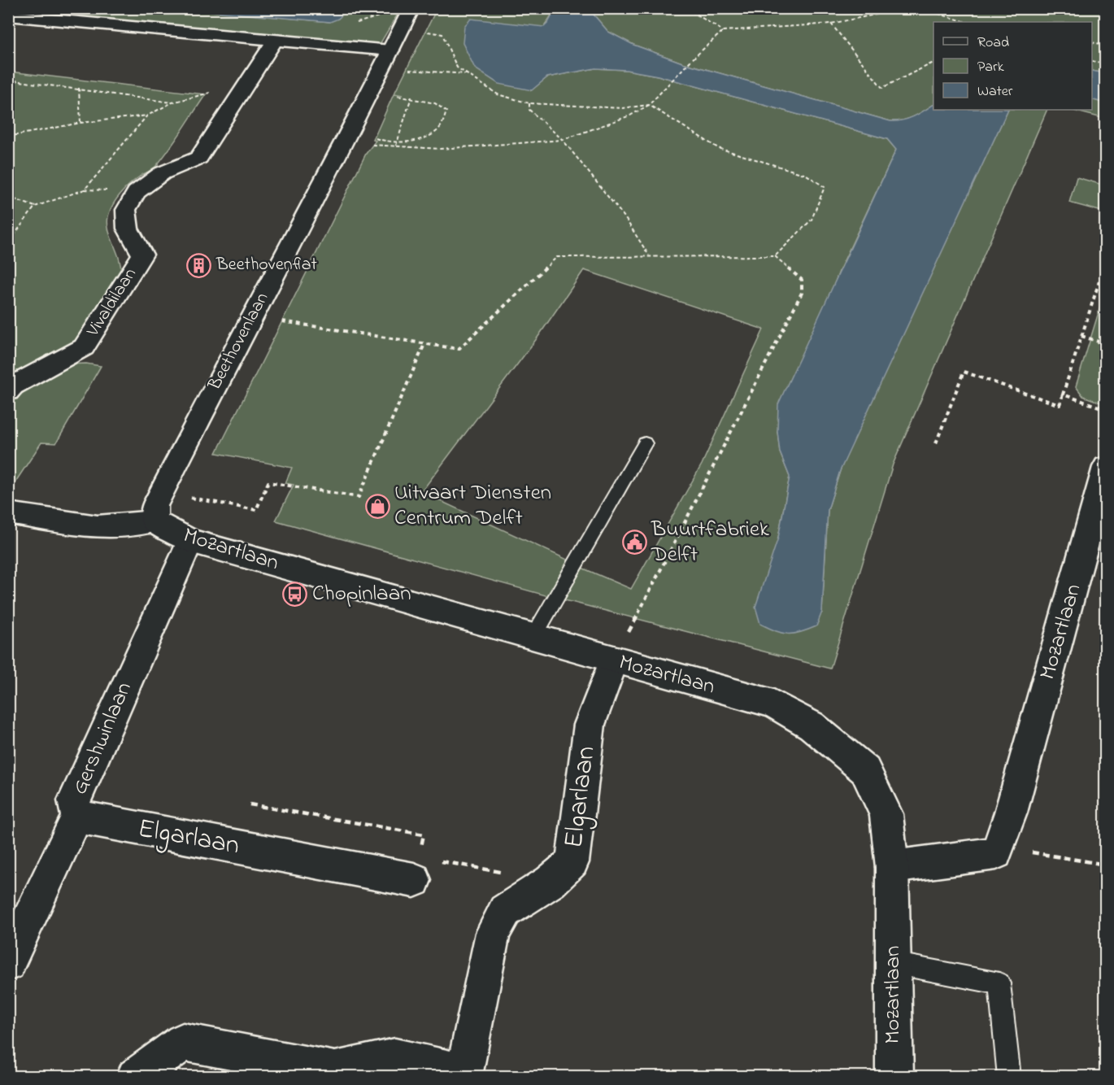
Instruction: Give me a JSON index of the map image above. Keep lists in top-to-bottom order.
{
  "streets": {
    "street": [
      "Vivaldilaan",
      "Beethovenlaan",
      "Mozartlaan",
      "Gershwinlaan",
      "Elgarlaan"
    ]
  },
  "crossings": [
    ["Beethovenlaan", "Mozartlaan"],
    ["Mozartlaan", "Gershwinlaan"],
    ["Mozartlaan", "Elgarlaan"],
    ["Gershwinlaan", "Elgarlaan"]
  ],
  "places": {
    "building": ["Beethovenflat"],
    "shop": ["Uitvaart Diensten Centrum Delft"],
    "public building": ["Buurtfabriek Delft"],
    "bus stop": ["Chopinlaan"]
  },
  "legend": ["Road", "Park", "Water"]
}
